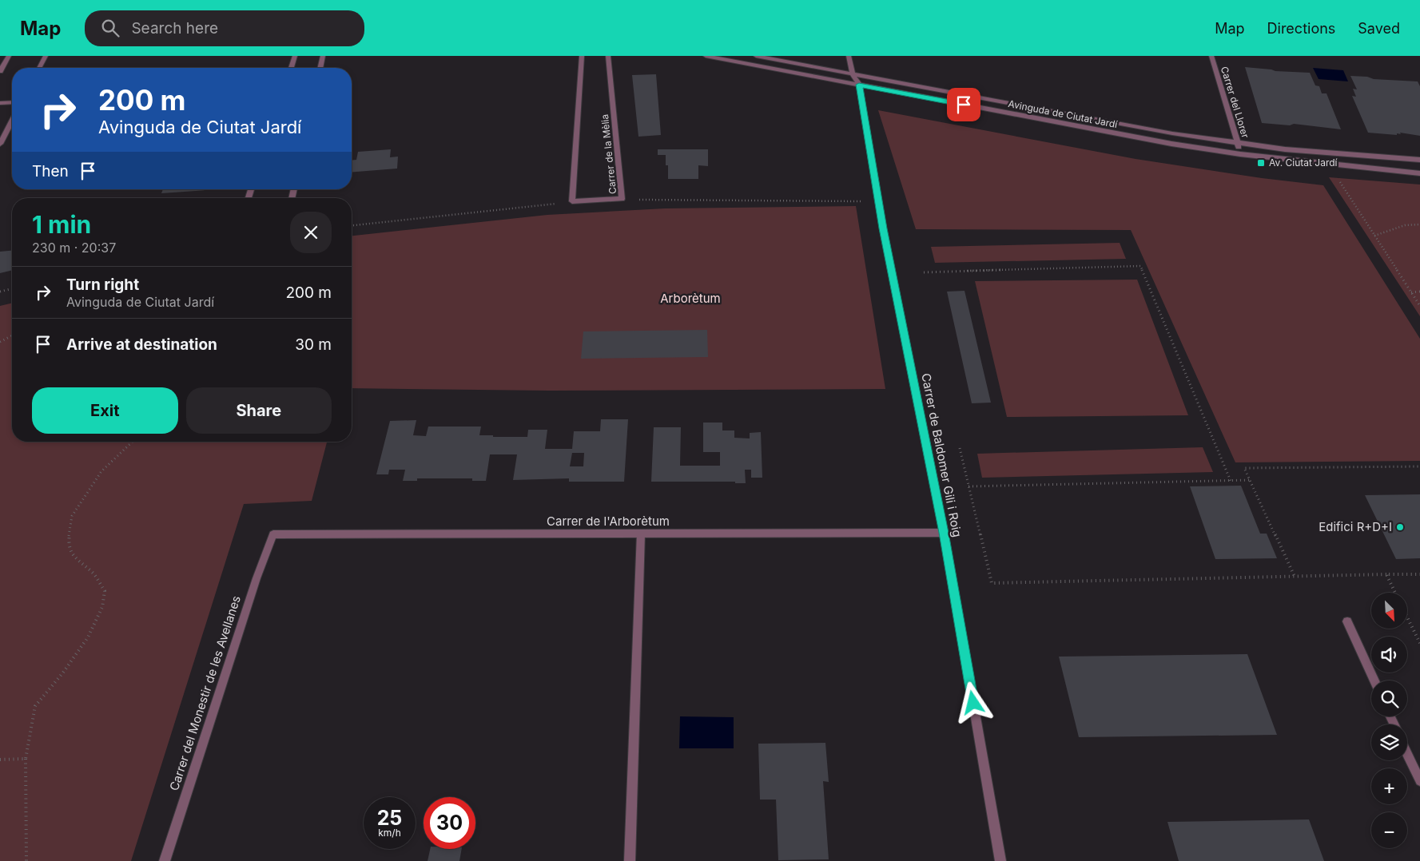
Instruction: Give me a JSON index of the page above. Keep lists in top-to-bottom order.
{
  "streets": {
    "street": [
      "Carrer del Llorer",
      "Avinguda de Ciutat Jardí",
      "Carrer de la Mèlia",
      "Carrer de Baldomer Gili i Roig",
      "Carrer de l'Arborètum",
      "Carrer del Monestir de les Avellanes"
    ]
  },
  "crossings": [
    ["Carrer del Llorer", "Avinguda de Ciutat Jardí"],
    ["Avinguda de Ciutat Jardí", "Carrer de Baldomer Gili i Roig"],
    ["Carrer de Baldomer Gili i Roig", "Carrer de l'Arborètum"],
    ["Carrer de l'Arborètum", "Carrer del Monestir de les Avellanes"]
  ],
  "parks": ["Arborètum"],
  "places": {
    "transit": ["Av. Ciutat Jardí"],
    "other": ["Edifici R+D+I"]
  },
  "north": "bottom right",
  "page": {
    "header": "Map",
    "search": "Search here",
    "nav": ["Map", "Directions", "Saved"],
    "turn": ["200 m", "Avinguda de Ciutat Jardí"],
    "then": "Then",
    "heading": ["1 min", "230 m · 20:37"],
    "list": [
      {
        "name": "Turn right",
        "note": "Avinguda de Ciutat Jardí",
        "value": "200 m"
      },
      {
        "name": "Arrive at destination",
        "value": "30 m"
      }
    ],
    "buttons": ["Exit", "Share"],
    "map_buttons": ["+", "−"],
    "speed": "25 km/h",
    "limit": "30"
  }
}
